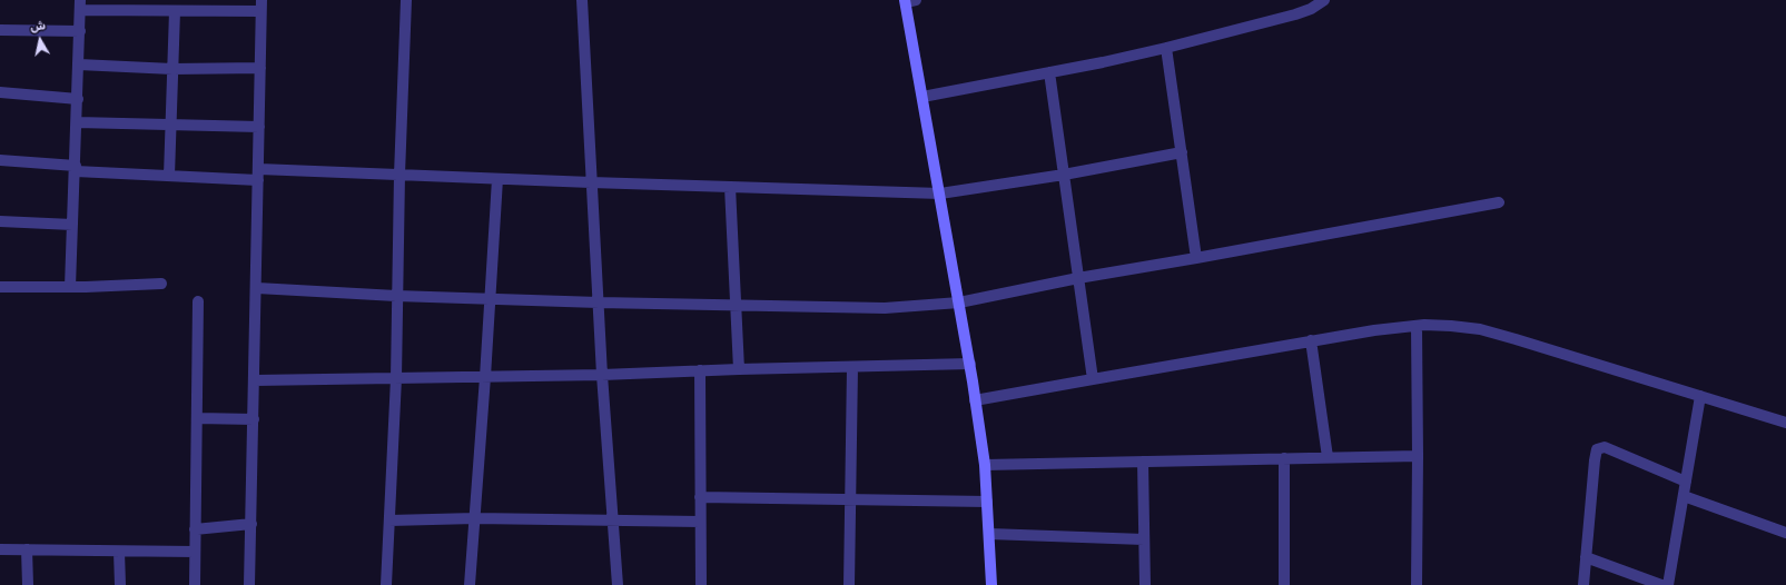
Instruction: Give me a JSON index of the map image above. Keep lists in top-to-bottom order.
{
  "north": "top"
}
